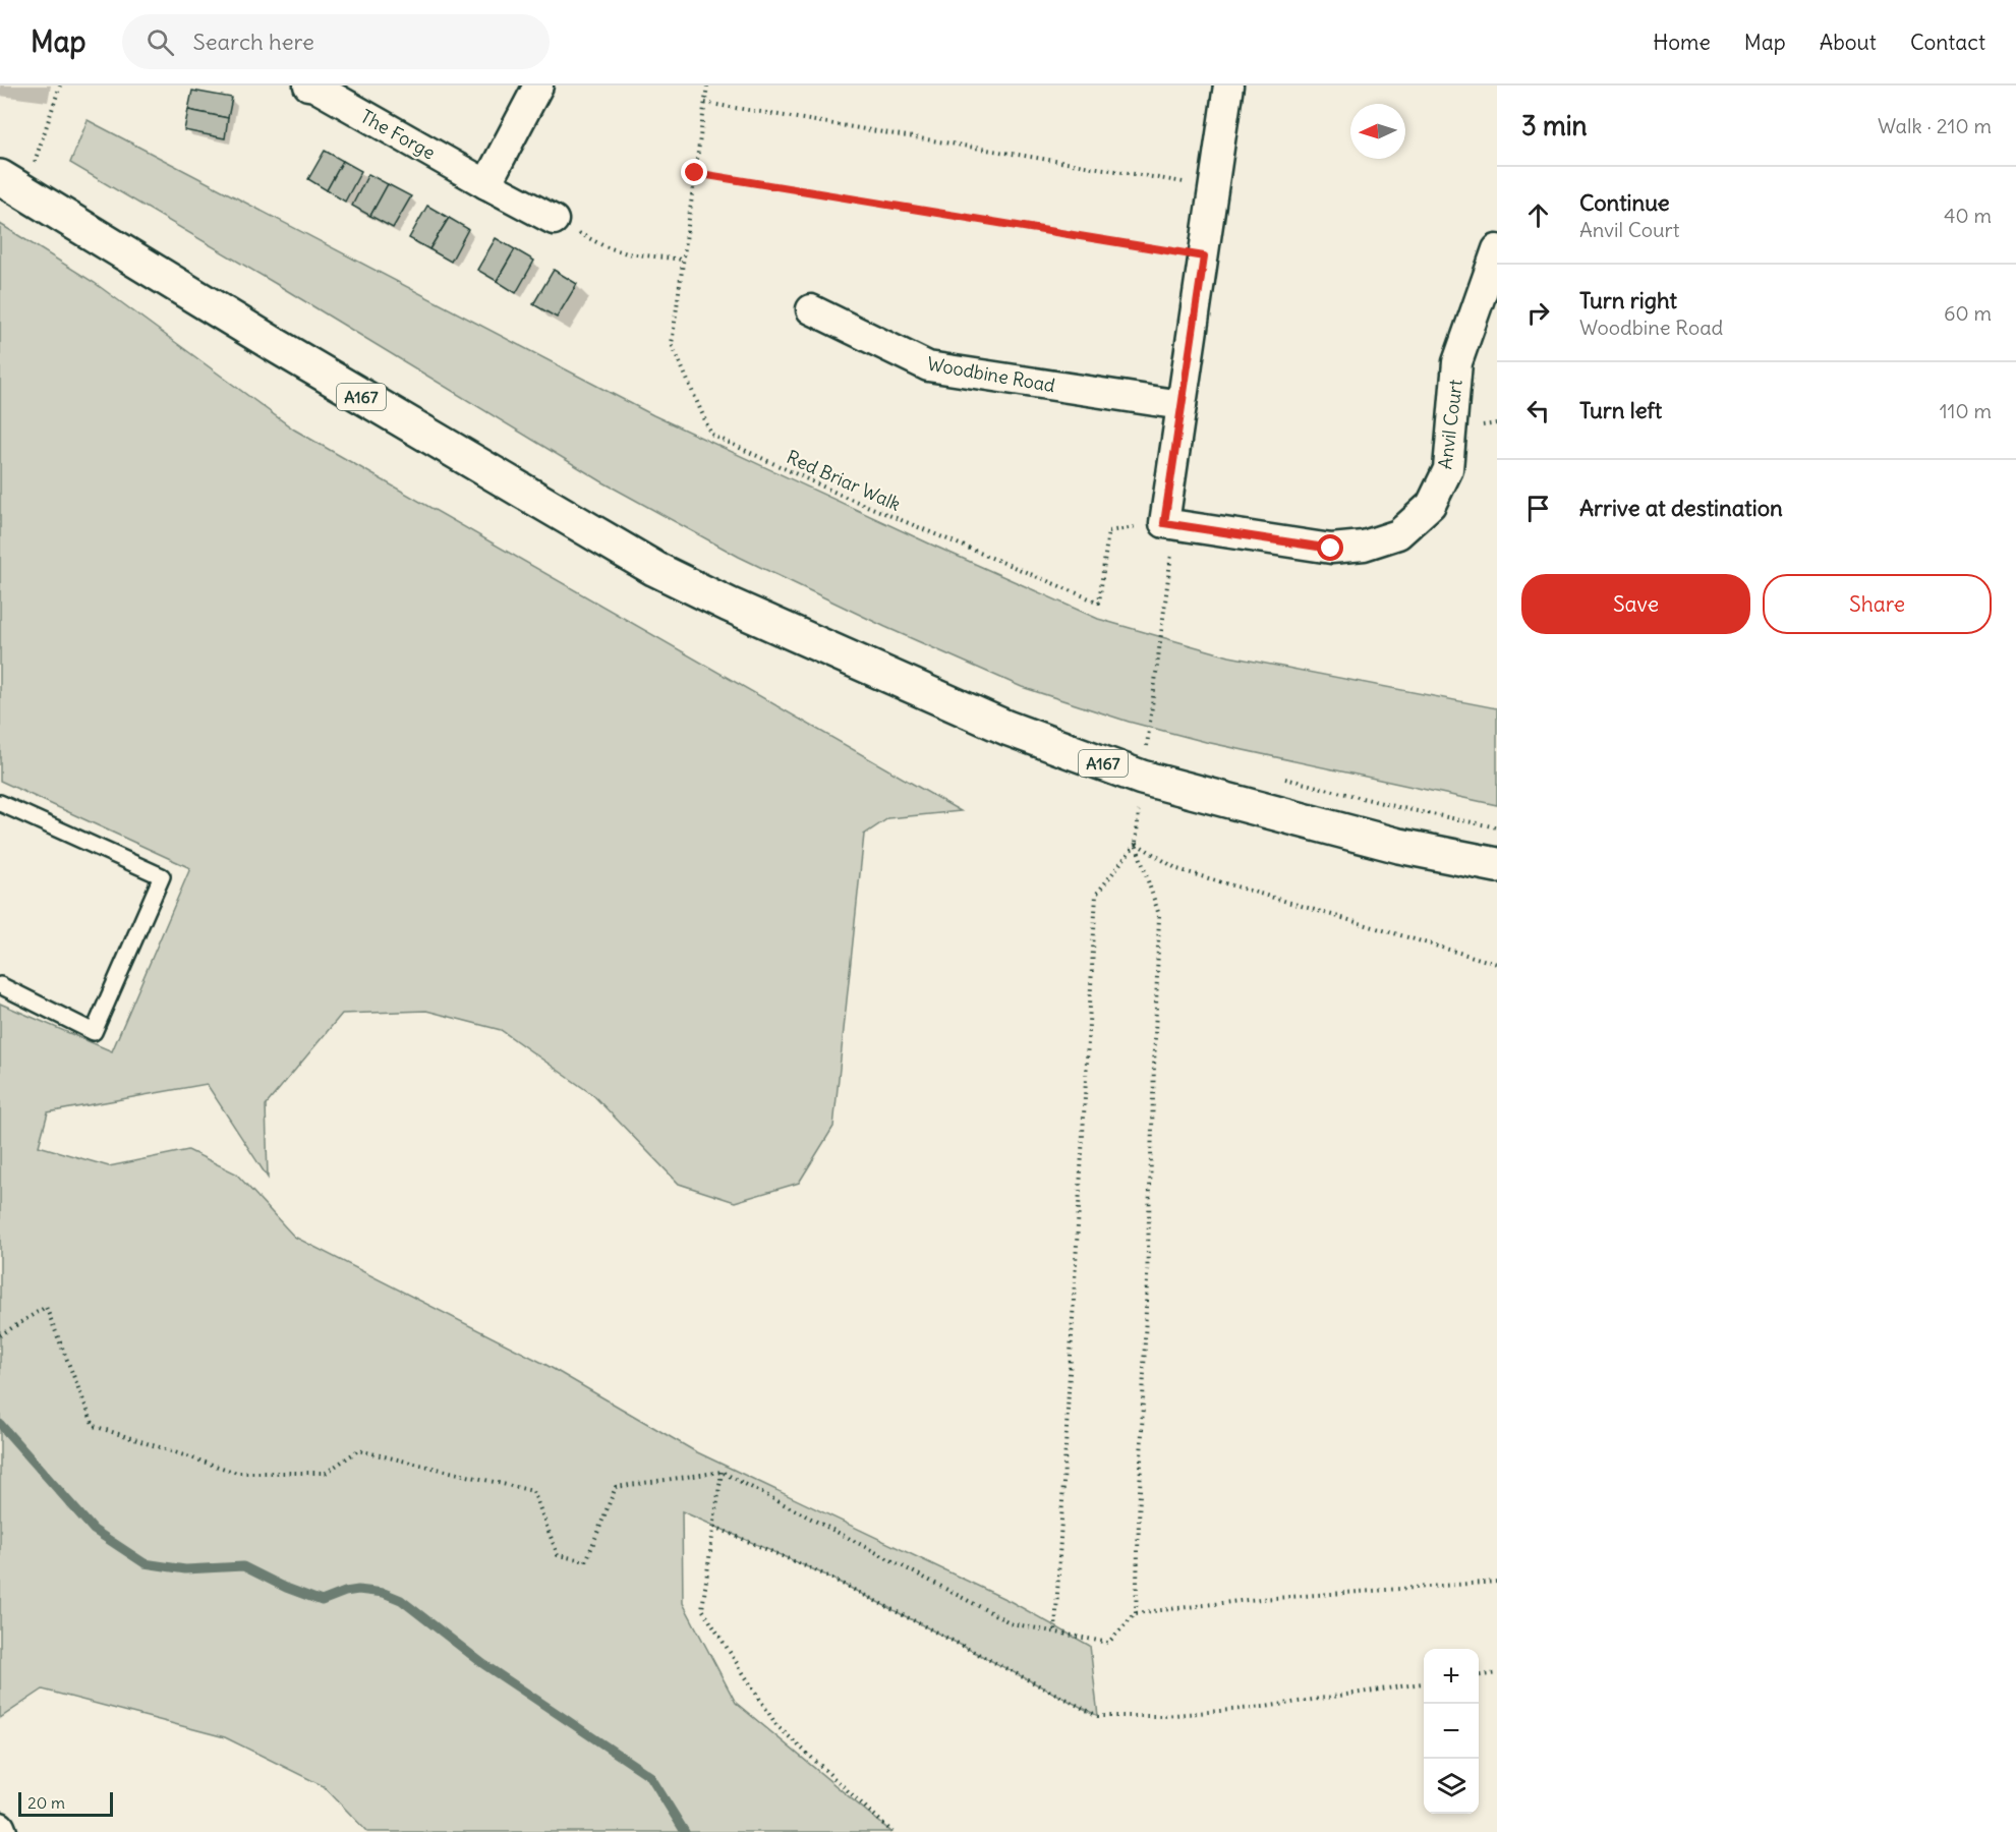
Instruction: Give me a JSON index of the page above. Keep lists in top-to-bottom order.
{
  "streets": {
    "highway": ["A167"],
    "street": ["The Forge", "Woodbine Road", "Anvil Court"],
    "path": ["Red Briar Walk"]
  },
  "crossings": [
    ["Anvil Court", "Red Briar Walk"]
  ],
  "scale_bar": "20 m",
  "north": "left",
  "page": {
    "header": "Map",
    "search": "Search here",
    "nav": [
      "Home",
      "Map",
      "About",
      "Contact"
    ],
    "heading": ["3 min", "Walk · 210 m"],
    "list": [
      ["Continue", "Anvil Court", "40 m"],
      ["Turn right", "Woodbine Road", "60 m"],
      ["Turn left", "110 m"],
      "Arrive at destination"
    ],
    "buttons": ["Save", "Share"],
    "map_buttons": ["+", "−"],
    "scale": "20 m"
  }
}
